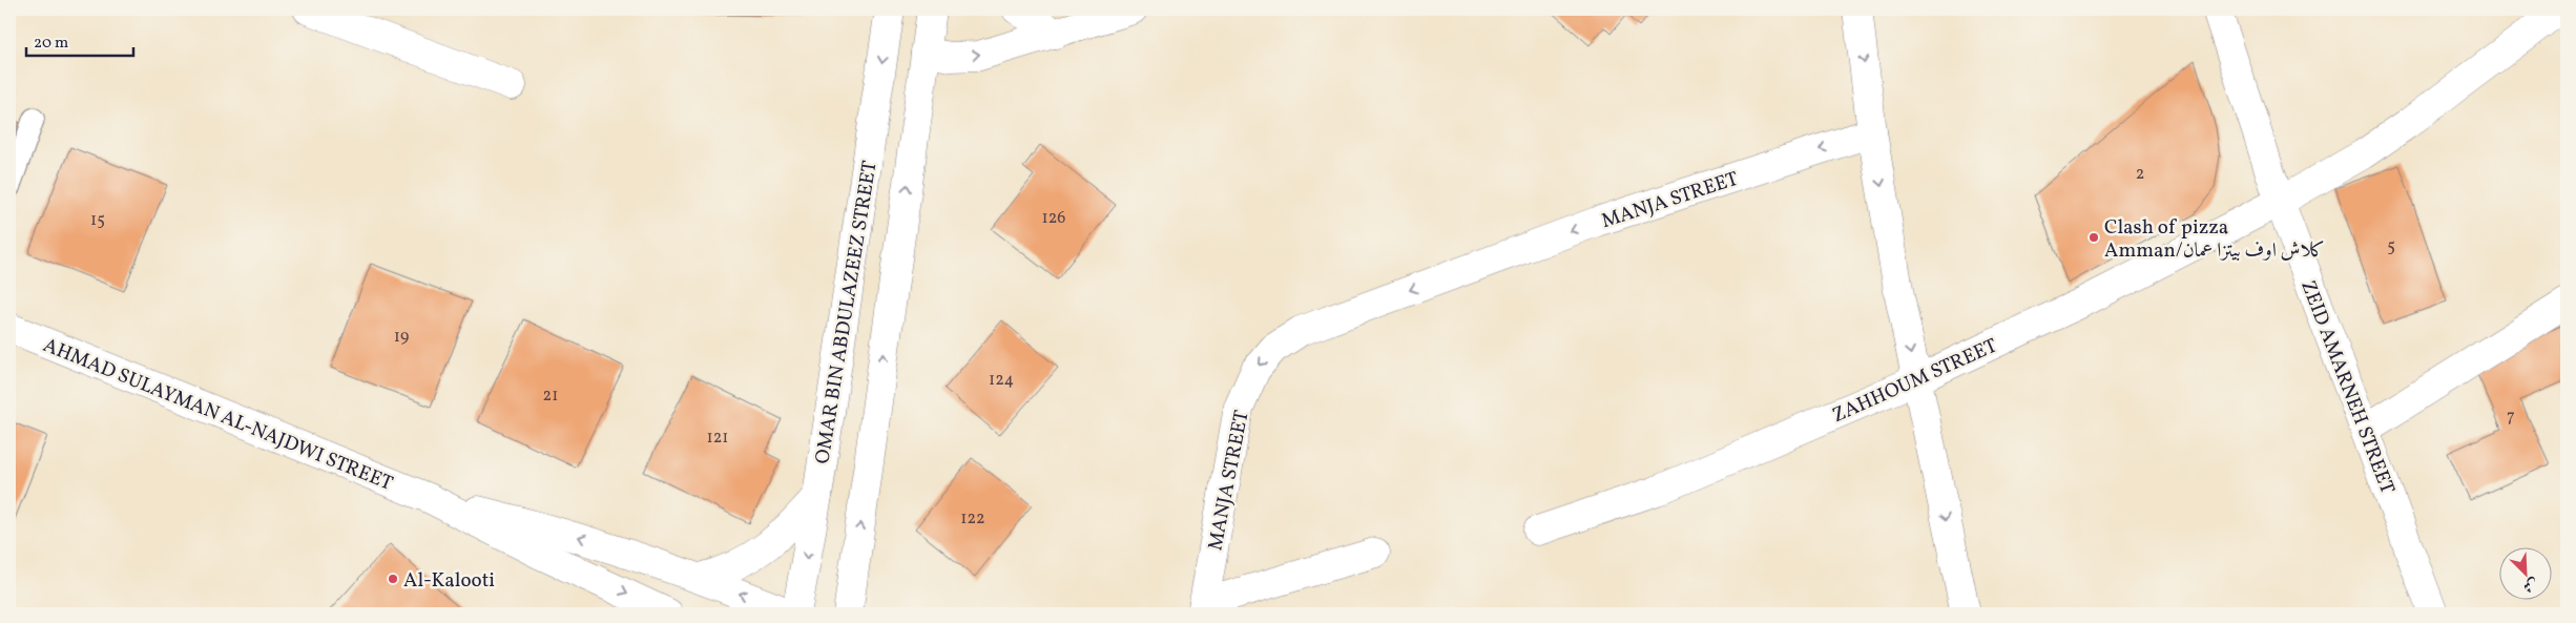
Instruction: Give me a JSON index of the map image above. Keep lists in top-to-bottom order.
{
  "streets": {
    "street": [
      "MANJA STREET",
      "OMAR BIN ABDULAZEEZ STREET",
      "ZAHHOUM STREET",
      "ZEID AMARNEH STREET",
      "AHMAD SULAYMAN AL-NAJDWI STREET"
    ]
  },
  "crossings": [
    ["ZAHHOUM STREET", "ZEID AMARNEH STREET"]
  ],
  "one_way": ["MANJA STREET"],
  "places": ["Clash of pizza Amman/كلاش اوف بيتزا عمان", "Al-Kalooti"],
  "house_numbers": [
    "2",
    "126",
    "15",
    "5",
    "19",
    "124",
    "21",
    "7",
    "121",
    "122"
  ],
  "scale_bar": "20 m",
  "north": "bottom right"
}
